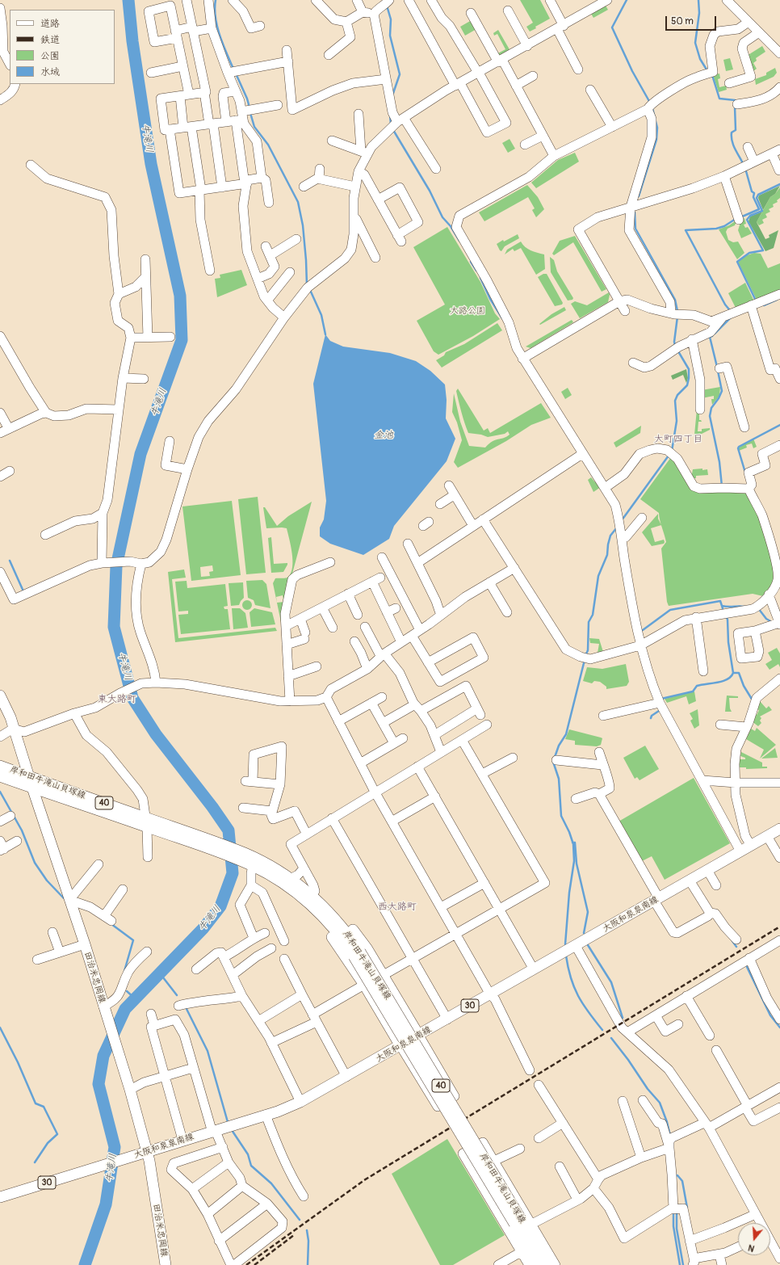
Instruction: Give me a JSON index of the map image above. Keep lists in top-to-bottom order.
{
  "streets": {
    "main road": [
      "岸和田牛滝山貝塚線",
      "40",
      "大阪和泉泉南線",
      "田治米忠岡線",
      "30"
    ]
  },
  "crossings": [
    ["岸和田牛滝山貝塚線", "田治米忠岡線"],
    ["大阪和泉泉南線", "田治米忠岡線"]
  ],
  "districts": ["大町四丁目", "東大路町", "西大路町"],
  "water": ["牛滝川", "金池"],
  "parks": ["大路公園"],
  "legend": [
    "道路",
    "鉄道",
    "公園",
    "水域"
  ],
  "scale_bar": "50 m",
  "north": "bottom"
}
